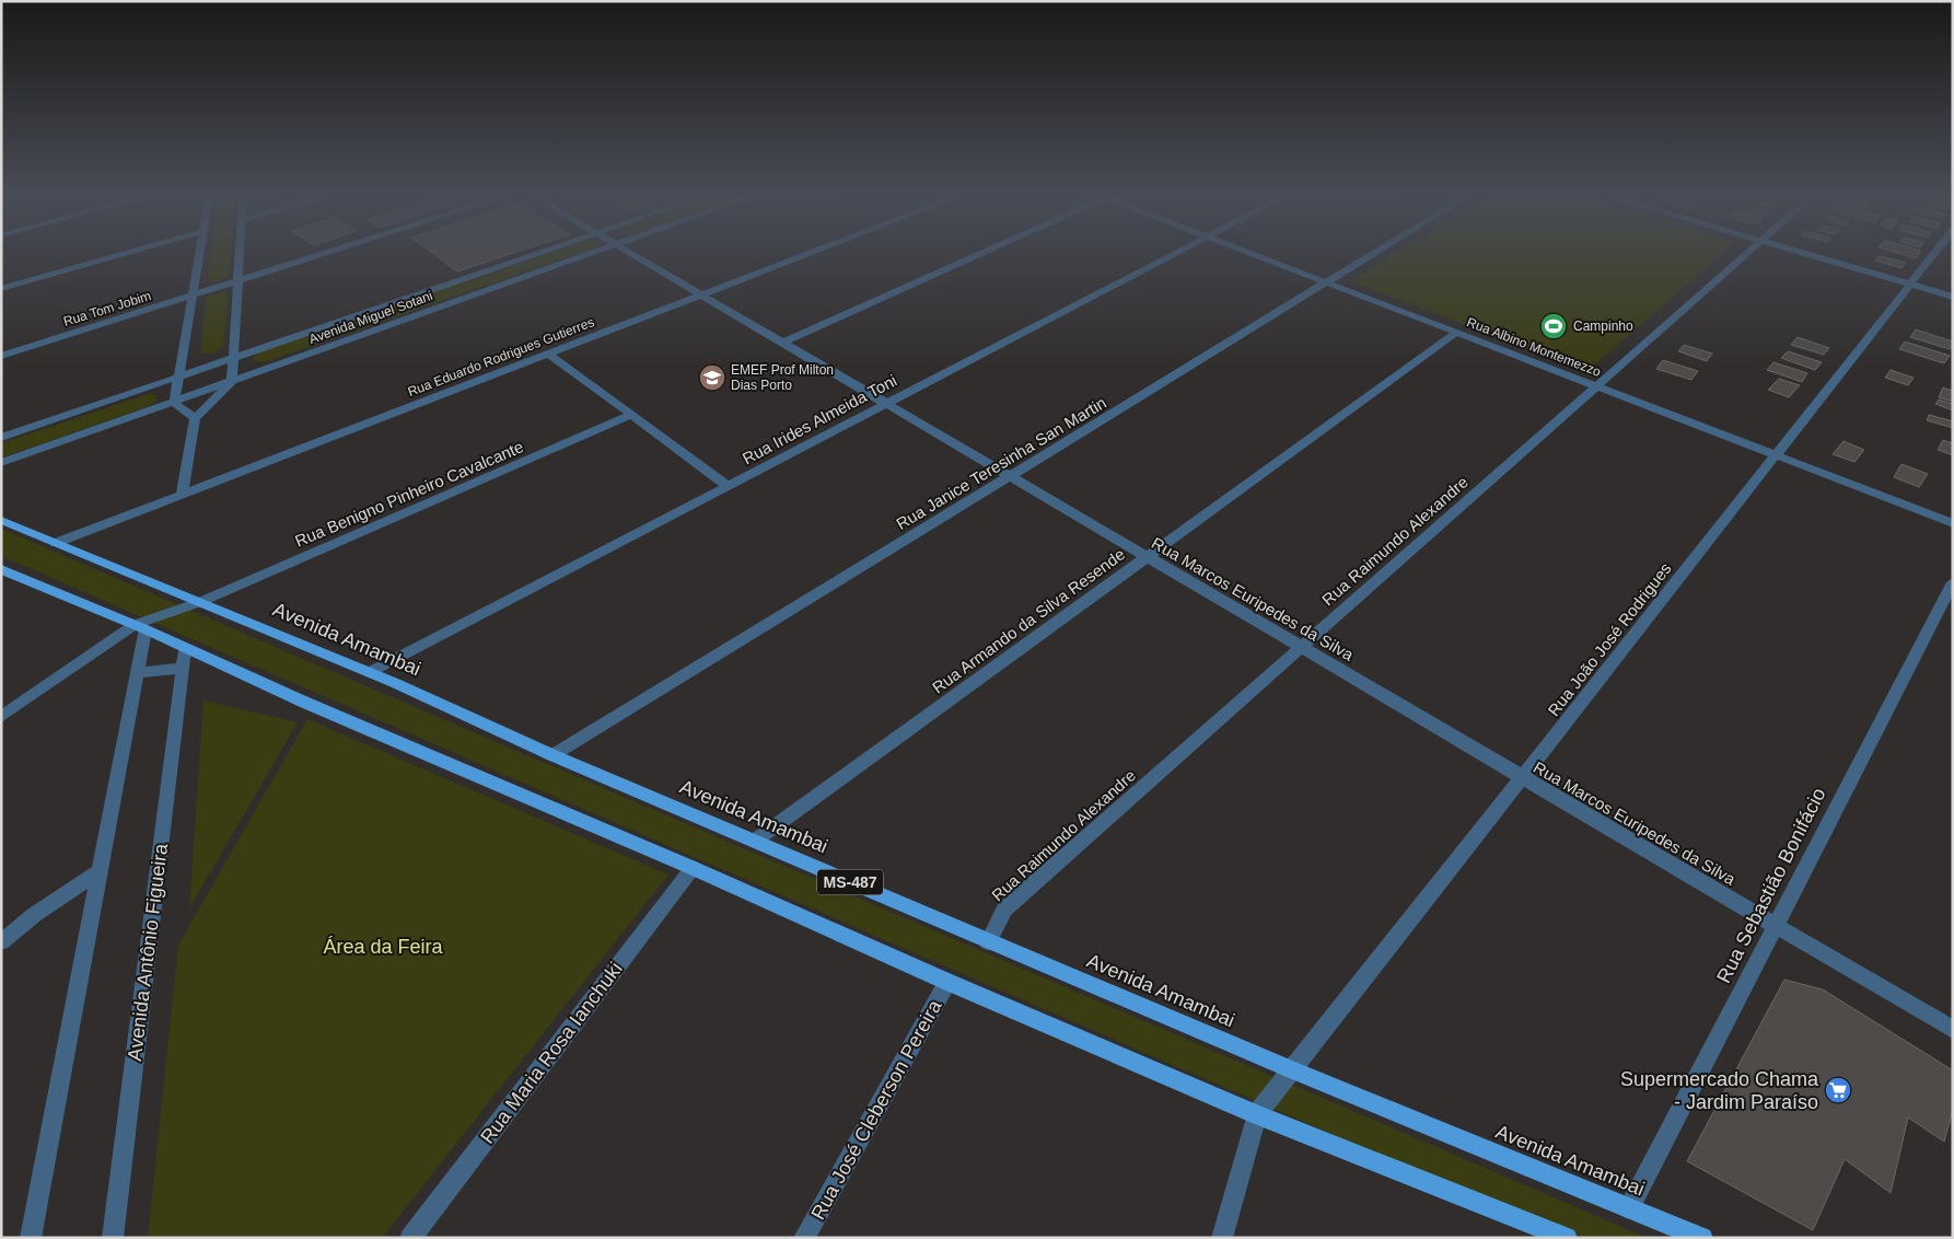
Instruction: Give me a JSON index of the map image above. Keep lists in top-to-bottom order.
{
  "streets": {
    "main road": ["Avenida Amambai", "MS-487"],
    "street": [
      "Rua Tom Jobim",
      "Avenida Miguel Sotani",
      "Rua Albino Montemezzo",
      "Rua Eduardo Rodrigues Gutierres",
      "Rua Irides Almeida Toni",
      "Rua Janice Teresinha San Martin",
      "Rua Benigno Pinheiro Cavalcante",
      "Rua Raimundo Alexandre",
      "Rua Marcos Euripedes da Silva",
      "Rua Armando da Silva Resende",
      "Rua João José Rodrigues",
      "Rua Sebastião Bonifácio",
      "Avenida Antônio Figueira",
      "Rua Maria Rosa Ianchuki",
      "Rua José Cleberson Pereira"
    ]
  },
  "crossings": [
    ["Rua Albino Montemezzo", "Rua Janice Teresinha San Martin"],
    ["Rua Albino Montemezzo", "Rua Raimundo Alexandre"],
    ["Rua Albino Montemezzo", "Rua Armando da Silva Resende"],
    ["Rua Albino Montemezzo", "Rua João José Rodrigues"],
    ["Rua Eduardo Rodrigues Gutierres", "Rua Marcos Euripedes da Silva"],
    ["Rua Eduardo Rodrigues Gutierres", "Avenida Amambai"],
    ["Rua Irides Almeida Toni", "Rua Marcos Euripedes da Silva"],
    ["Rua Irides Almeida Toni", "Avenida Amambai"],
    ["Rua Janice Teresinha San Martin", "Rua Marcos Euripedes da Silva"],
    ["Rua Janice Teresinha San Martin", "Avenida Amambai"],
    ["Rua Benigno Pinheiro Cavalcante", "Avenida Amambai"],
    ["Rua Raimundo Alexandre", "Rua Marcos Euripedes da Silva"],
    ["Rua Raimundo Alexandre", "Avenida Amambai"],
    ["Rua Marcos Euripedes da Silva", "Rua Armando da Silva Resende"],
    ["Rua Marcos Euripedes da Silva", "Rua João José Rodrigues"],
    ["Rua Marcos Euripedes da Silva", "Rua Sebastião Bonifácio"],
    ["Rua Armando da Silva Resende", "Avenida Amambai"],
    ["Avenida Amambai", "Rua João José Rodrigues"],
    ["Avenida Amambai", "Rua Sebastião Bonifácio"]
  ],
  "parks": ["Área da Feira"],
  "places": {
    "sports": ["Campinho"],
    "school or university": ["EMEF Prof Milton Dias Porto"],
    "supermarket": ["Supermercado Chama - Jardim Paraíso"]
  }
}
